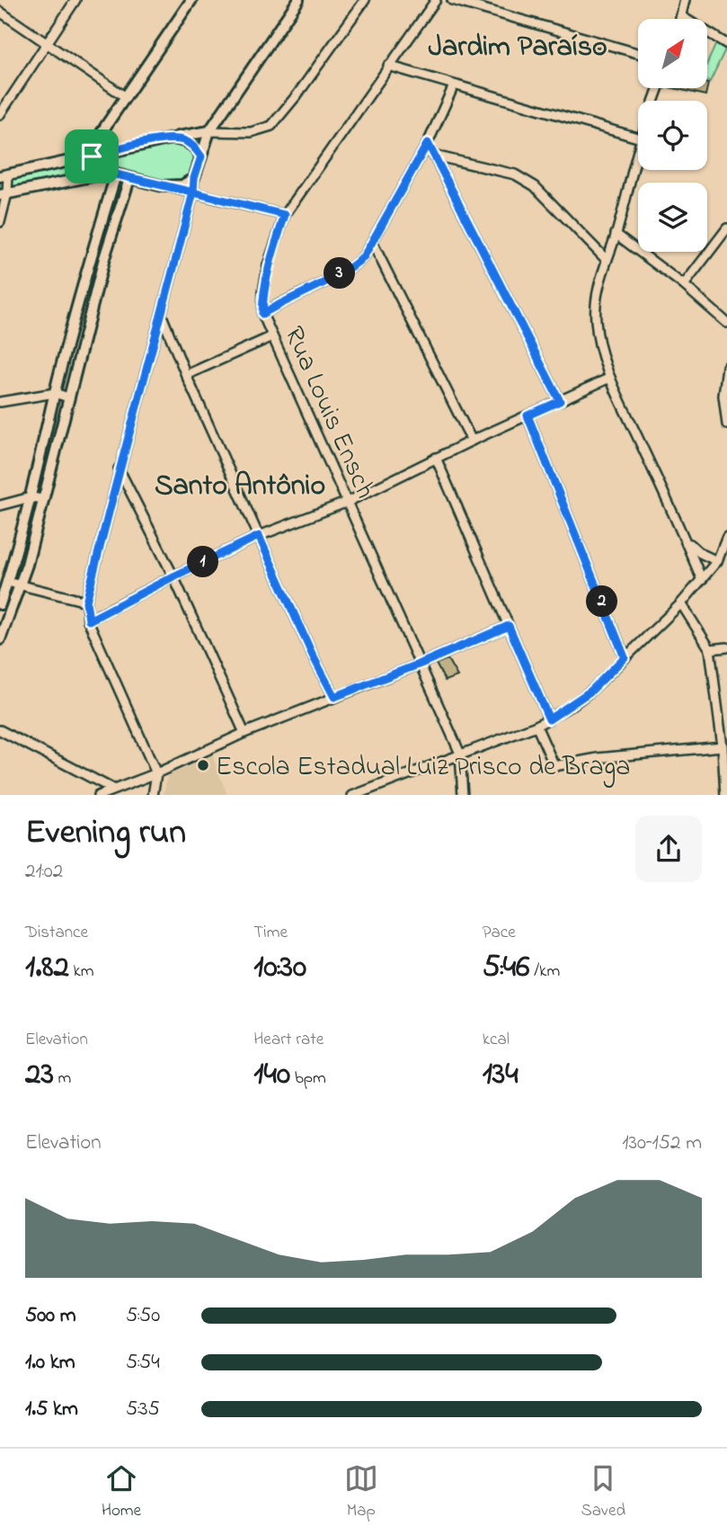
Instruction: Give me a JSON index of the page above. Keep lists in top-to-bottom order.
{
  "streets": {
    "street": ["Rua Louis Ensch"]
  },
  "districts": ["Jardim Paraíso", "Santo Antônio"],
  "places": ["Escola Estadual Luiz Prisco de Braga"],
  "north": "top right",
  "page": {
    "pins": ["3", "1", "2"],
    "heading": ["Evening run", "21:02"],
    "stats": [
      ["Distance", "1.82 km"],
      ["Time", "10:30"],
      ["Pace", "5:46 /km"],
      ["Elevation", "23 m"],
      ["Heart rate", "140 bpm"],
      ["kcal", "134"]
    ],
    "chart": ["Elevation", "130–152 m"],
    "list": [
      {
        "name": "500 m",
        "note": "5:50"
      },
      {
        "name": "1.0 km",
        "note": "5:54"
      },
      {
        "name": "1.5 km",
        "note": "5:35"
      }
    ],
    "tabs": ["Home", "Map", "Saved"]
  }
}
